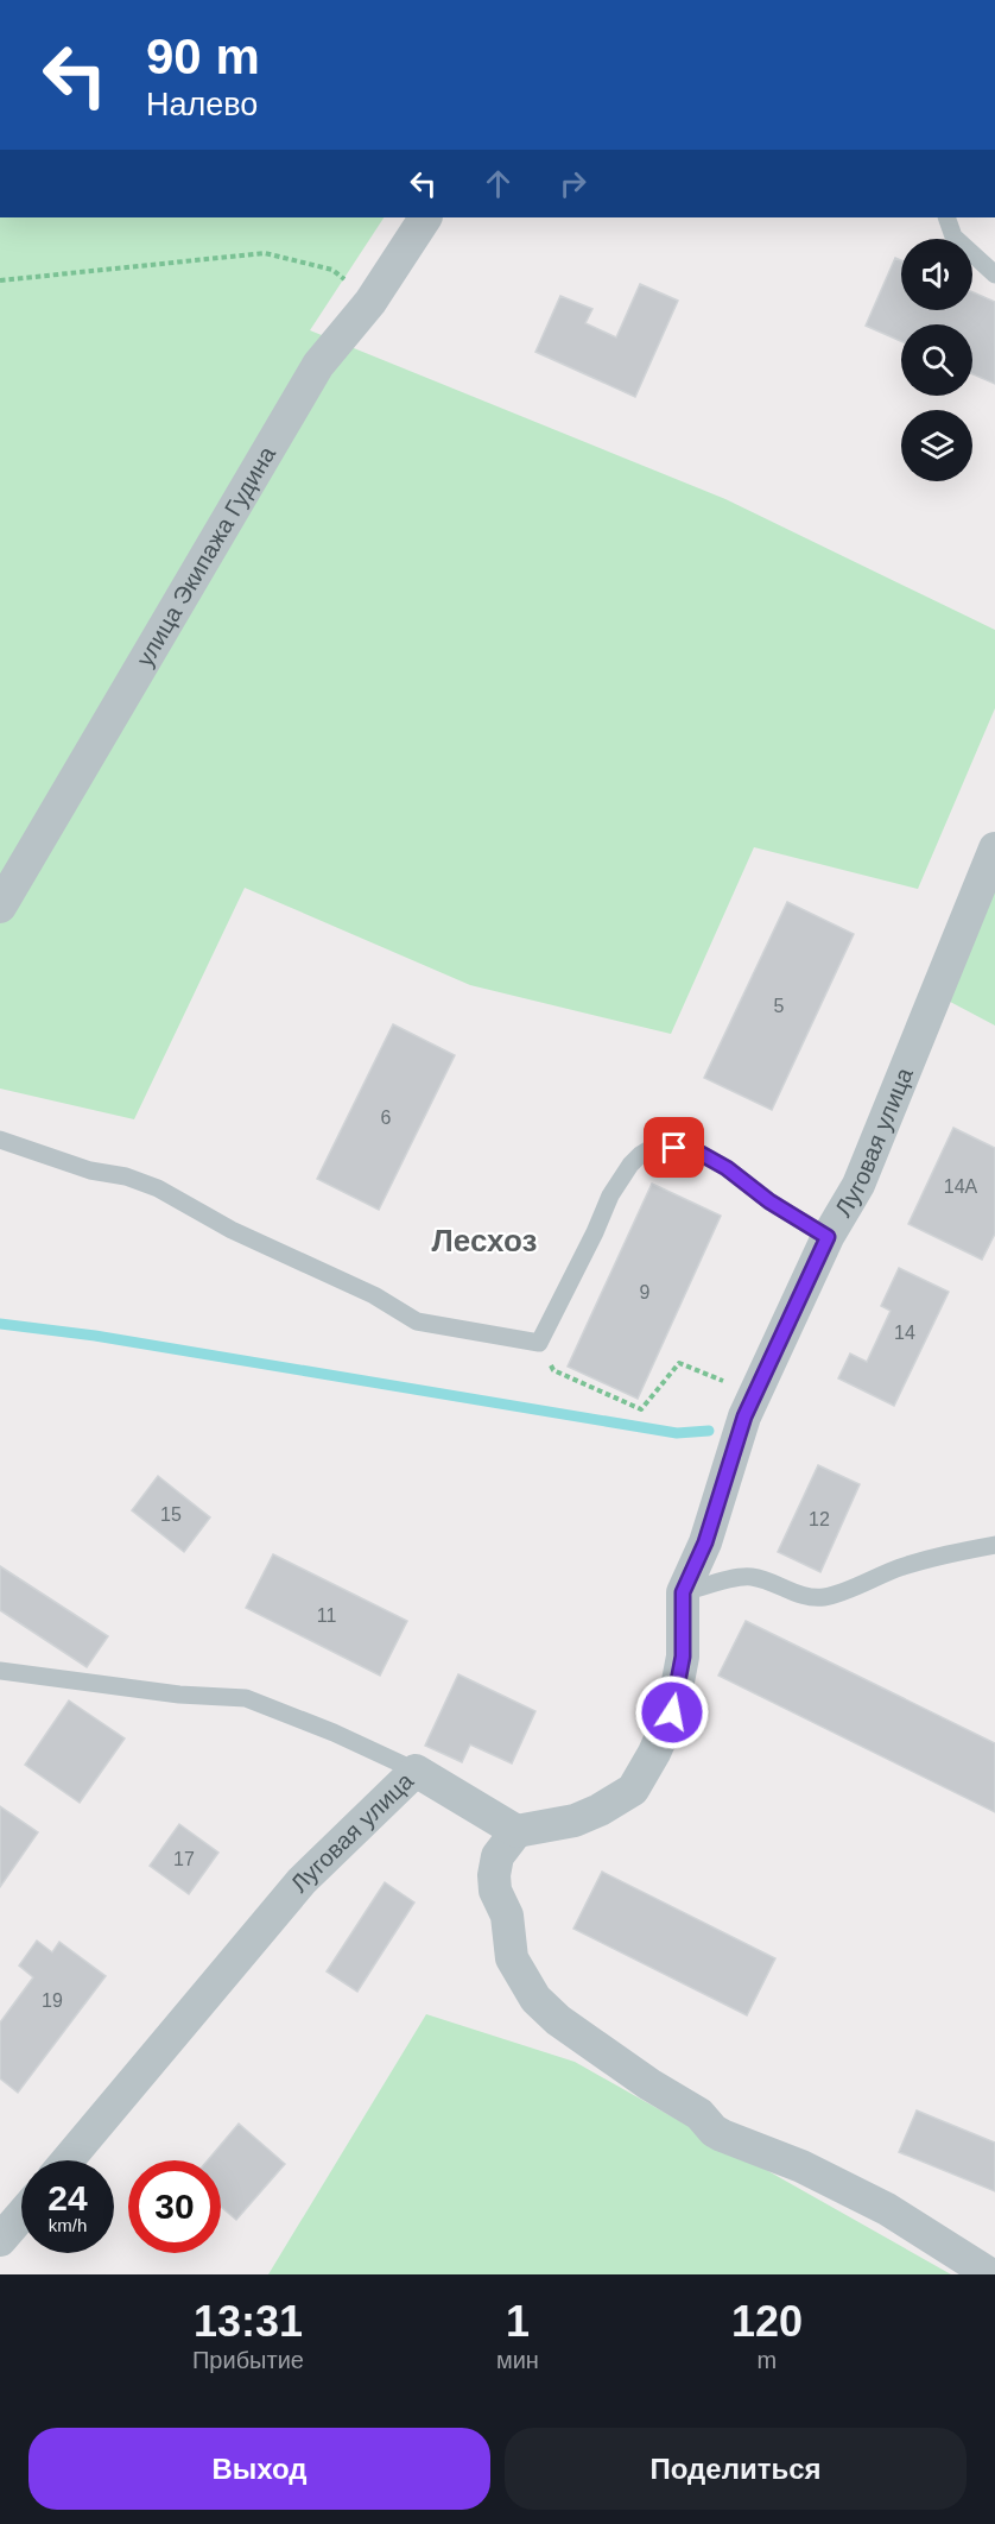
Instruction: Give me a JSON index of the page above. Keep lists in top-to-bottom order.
{
  "streets": {
    "street": ["улица Экипажа Гудина", "Луговая улица"]
  },
  "districts": ["Лесхоз"],
  "house_numbers": [
    "5",
    "6",
    "14А",
    "9",
    "14",
    "15",
    "12",
    "11",
    "17",
    "19"
  ],
  "page": {
    "turn": ["90 m", "Налево"],
    "speed": "24 km/h",
    "limit": "30",
    "eta": [
      "13:31",
      "Прибытие",
      "1",
      "мин",
      "120",
      "m"
    ],
    "buttons": ["Выход", "Поделиться"]
  }
}
